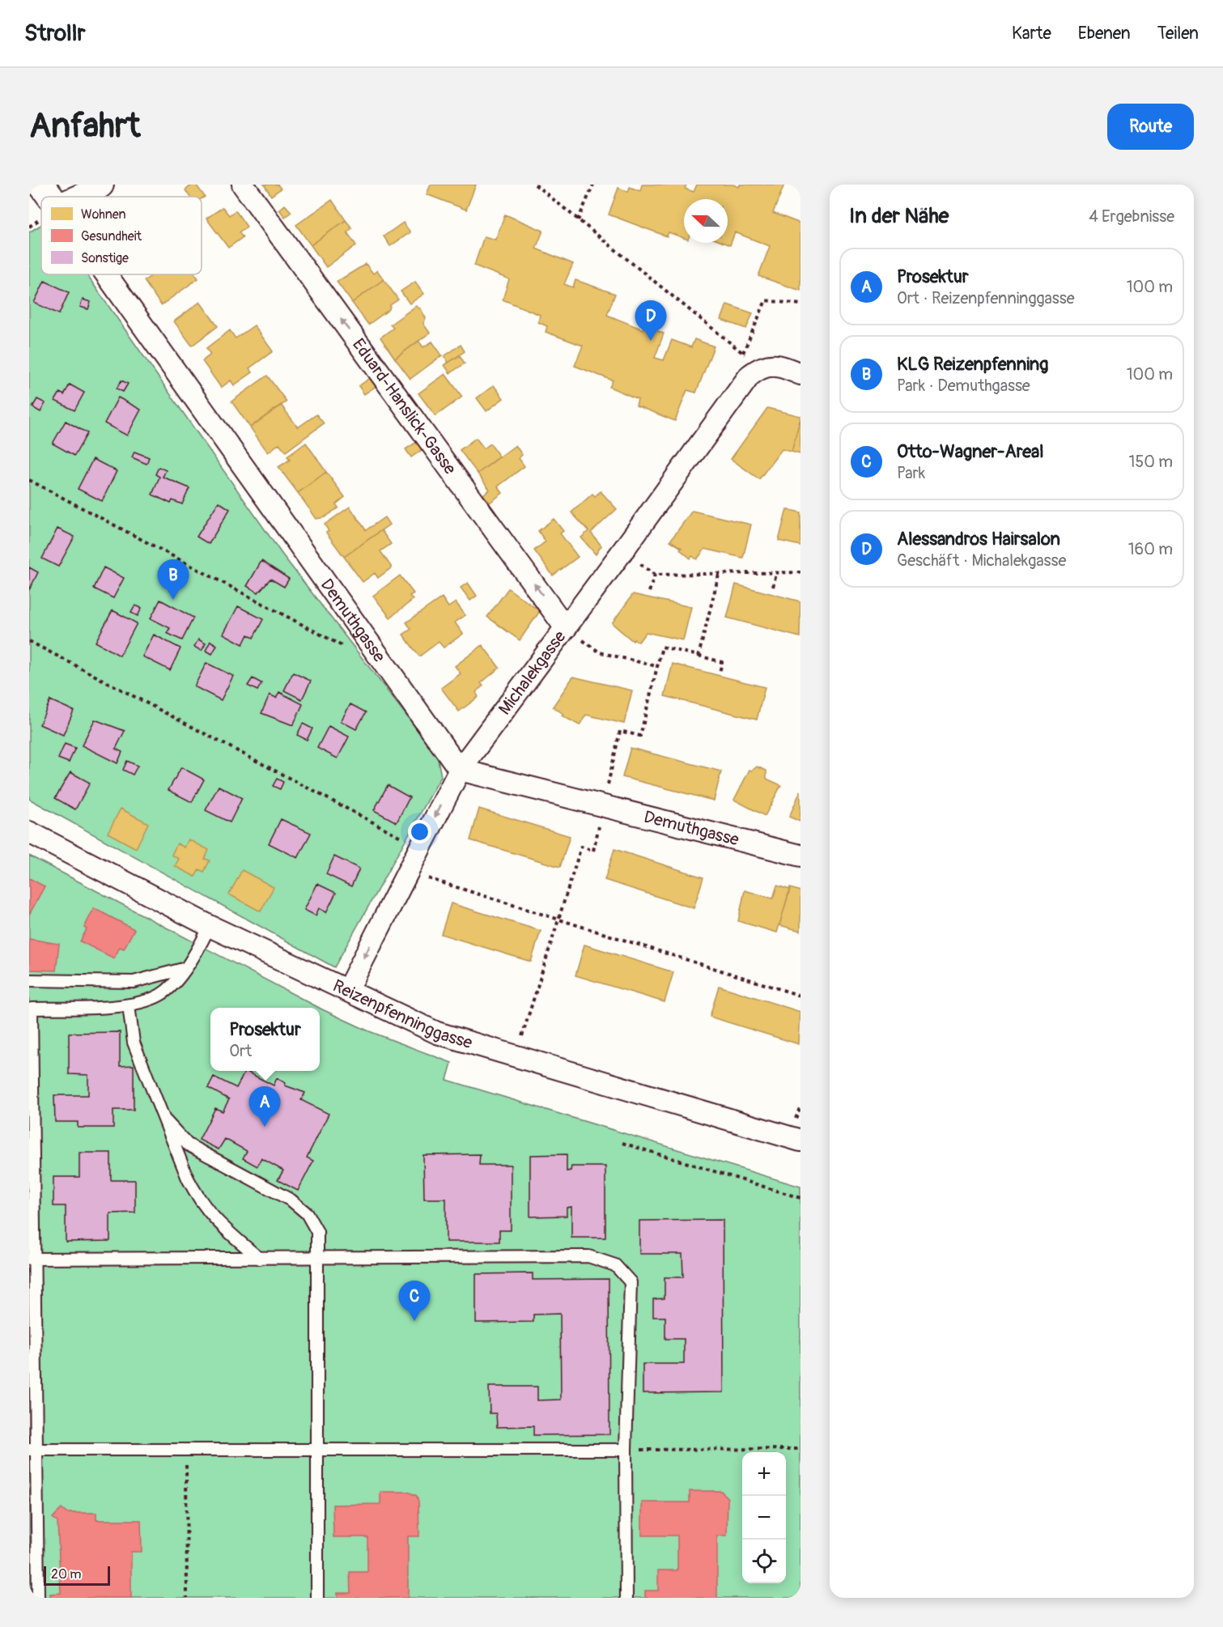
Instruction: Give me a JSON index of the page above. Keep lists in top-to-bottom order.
{
  "streets": {
    "street": [
      "Eduard-Hanslick-Gasse",
      "Demuthgasse",
      "Michalekgasse",
      "Reizenpfenninggasse"
    ]
  },
  "crossings": [
    ["Eduard-Hanslick-Gasse", "Michalekgasse"],
    ["Demuthgasse", "Michalekgasse"],
    ["Michalekgasse", "Reizenpfenninggasse"]
  ],
  "one_way": ["Eduard-Hanslick-Gasse"],
  "legend": ["Wohnen", "Gesundheit", "Sonstige"],
  "scale_bar": "20 m",
  "north": "left",
  "page": {
    "header": "Strollr",
    "nav": ["Karte", "Ebenen", "Teilen"],
    "buttons": "Route",
    "title": "Anfahrt",
    "heading": ["In der Nähe", "4 Ergebnisse"],
    "list": [
      {
        "mark": "A",
        "name": "Prosektur",
        "note": "Ort · Reizenpfenninggasse",
        "value": "100 m"
      },
      {
        "mark": "B",
        "name": "KLG Reizenpfenning",
        "note": "Park · Demuthgasse",
        "value": "100 m"
      },
      {
        "mark": "C",
        "name": "Otto-Wagner-Areal",
        "note": "Park",
        "value": "150 m"
      },
      {
        "mark": "D",
        "name": "Alessandros Hairsalon",
        "note": "Geschäft · Michalekgasse",
        "value": "160 m"
      }
    ],
    "pins": [
      "D",
      "B",
      "A",
      "C"
    ],
    "popup": ["Prosektur", "Ort"],
    "map_buttons": ["+", "−"],
    "scale": "20 m"
  }
}
